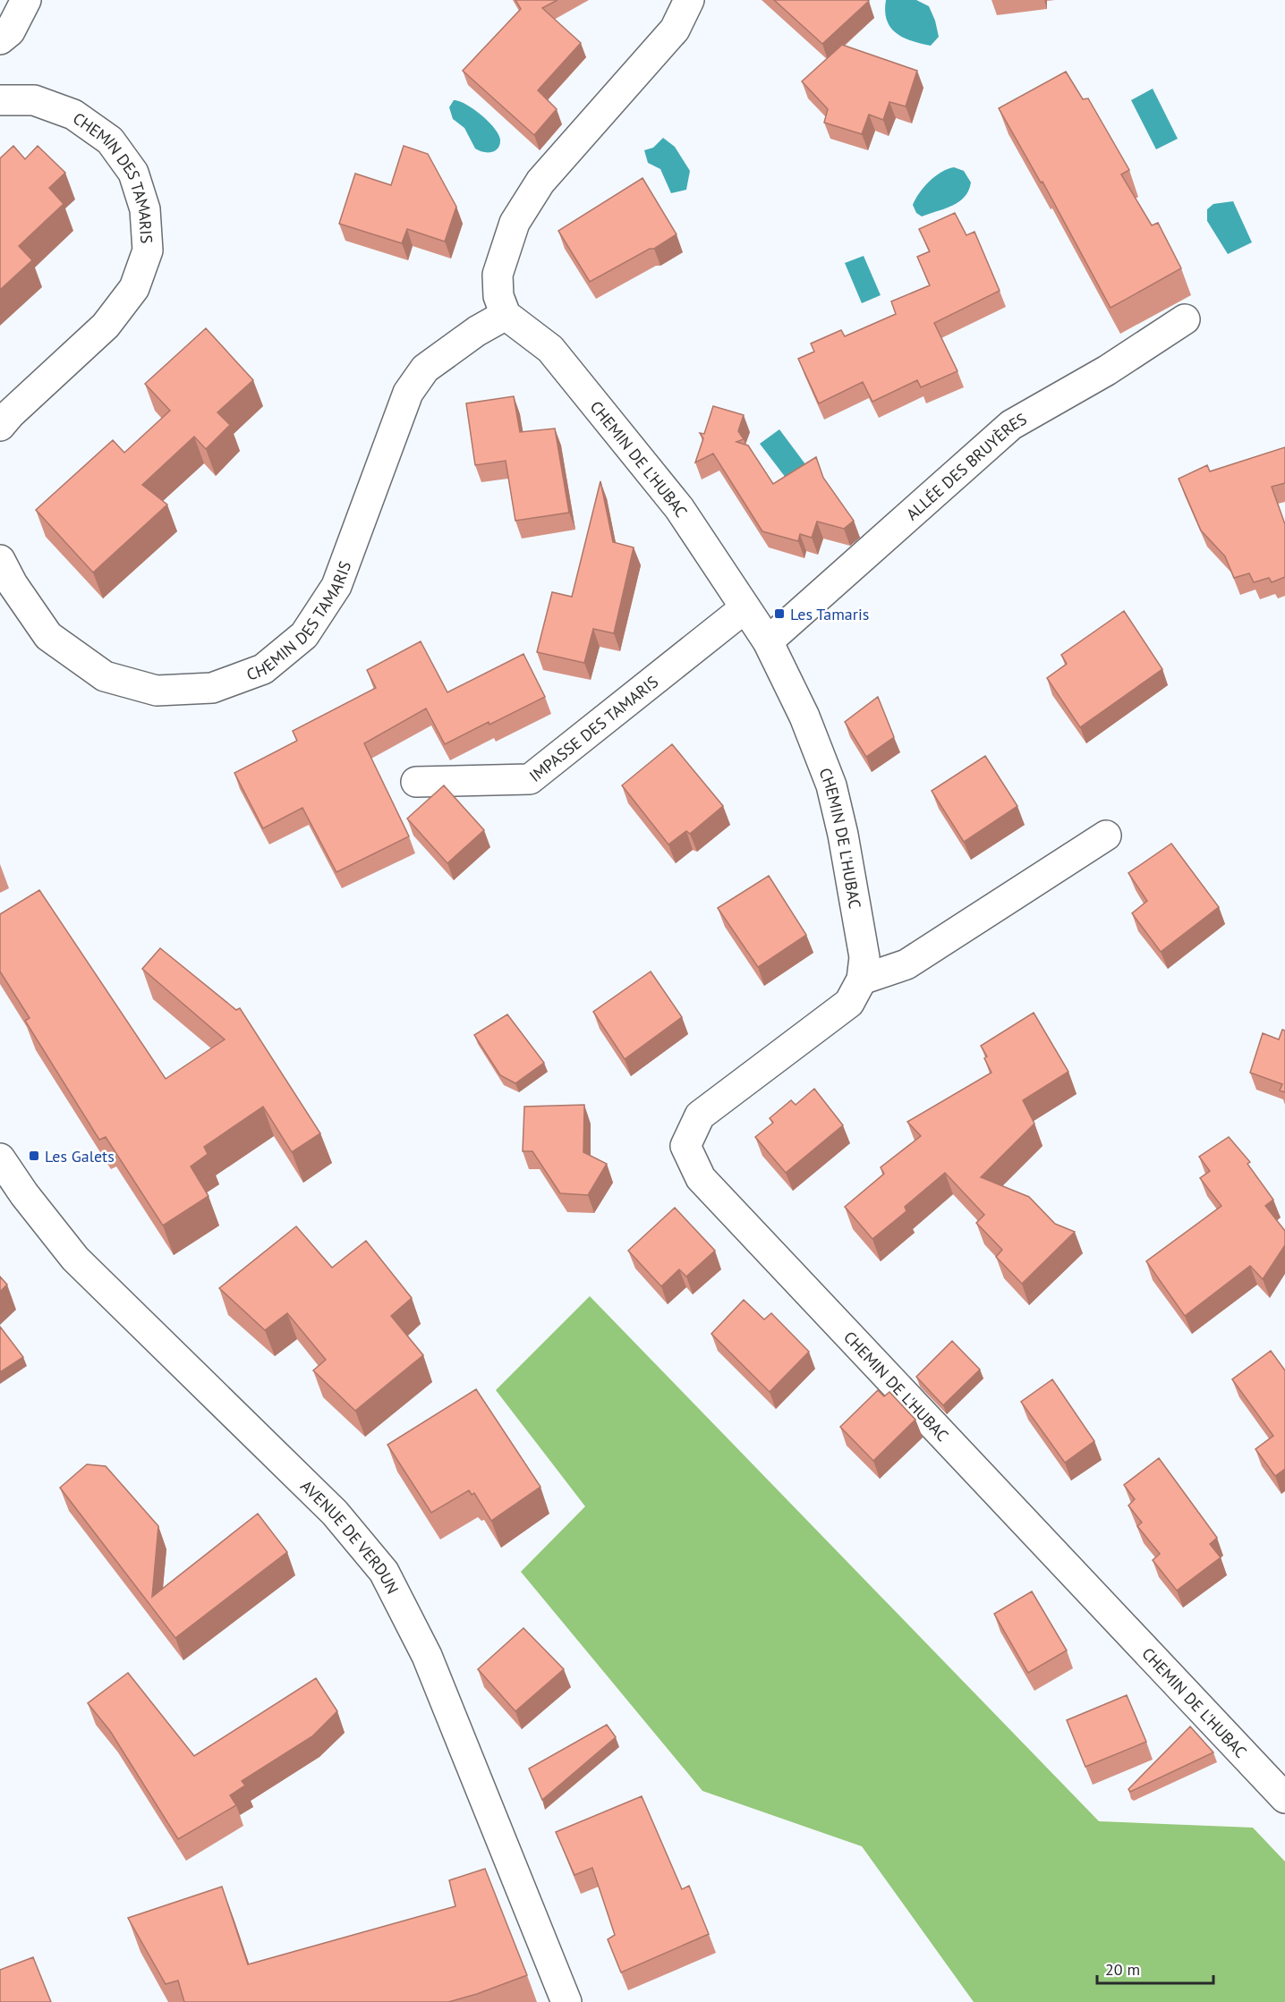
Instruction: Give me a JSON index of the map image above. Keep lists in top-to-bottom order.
{
  "streets": {
    "street": [
      "CHEMIN DES TAMARIS",
      "CHEMIN DE L'HUBAC",
      "ALLÉE DES BRUYÈRES",
      "IMPASSE DES TAMARIS",
      "AVENUE DE VERDUN"
    ]
  },
  "crossings": [
    ["CHEMIN DES TAMARIS", "CHEMIN DE L'HUBAC"],
    ["CHEMIN DE L'HUBAC", "ALLÉE DES BRUYÈRES"],
    ["CHEMIN DE L'HUBAC", "IMPASSE DES TAMARIS"]
  ],
  "places": {
    "transit": ["Les Tamaris", "Les Galets"]
  },
  "scale_bar": "20 m"
}
